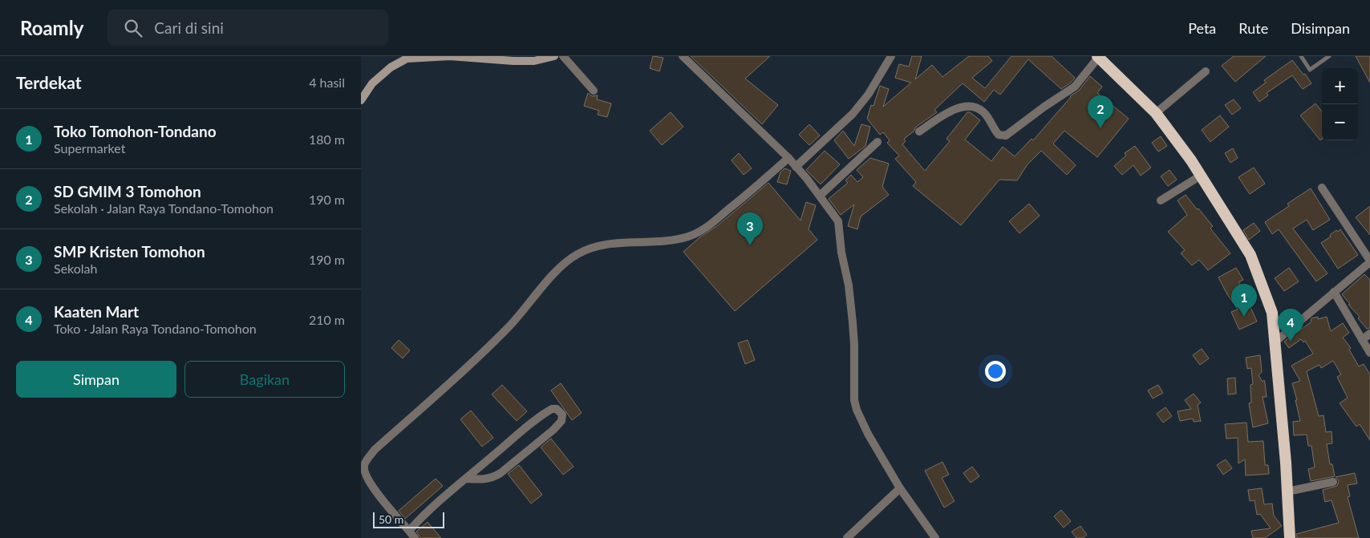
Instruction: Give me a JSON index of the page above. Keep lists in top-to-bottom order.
{
  "scale_bar": "50 m",
  "page": {
    "header": "Roamly",
    "search": "Cari di sini",
    "nav": ["Peta", "Rute", "Disimpan"],
    "heading": ["Terdekat", "4 hasil"],
    "map_buttons": ["+", "−"],
    "pins": [
      "2",
      "3",
      "1",
      "4"
    ],
    "list": [
      {
        "mark": "1",
        "name": "Toko Tomohon-Tondano",
        "note": "Supermarket",
        "value": "180 m"
      },
      {
        "mark": "2",
        "name": "SD GMIM 3 Tomohon",
        "note": "Sekolah · Jalan Raya Tondano-Tomohon",
        "value": "190 m"
      },
      {
        "mark": "3",
        "name": "SMP Kristen Tomohon",
        "note": "Sekolah",
        "value": "190 m"
      },
      {
        "mark": "4",
        "name": "Kaaten Mart",
        "note": "Toko · Jalan Raya Tondano-Tomohon",
        "value": "210 m"
      }
    ],
    "buttons": ["Simpan", "Bagikan"],
    "scale": "50 m"
  }
}
